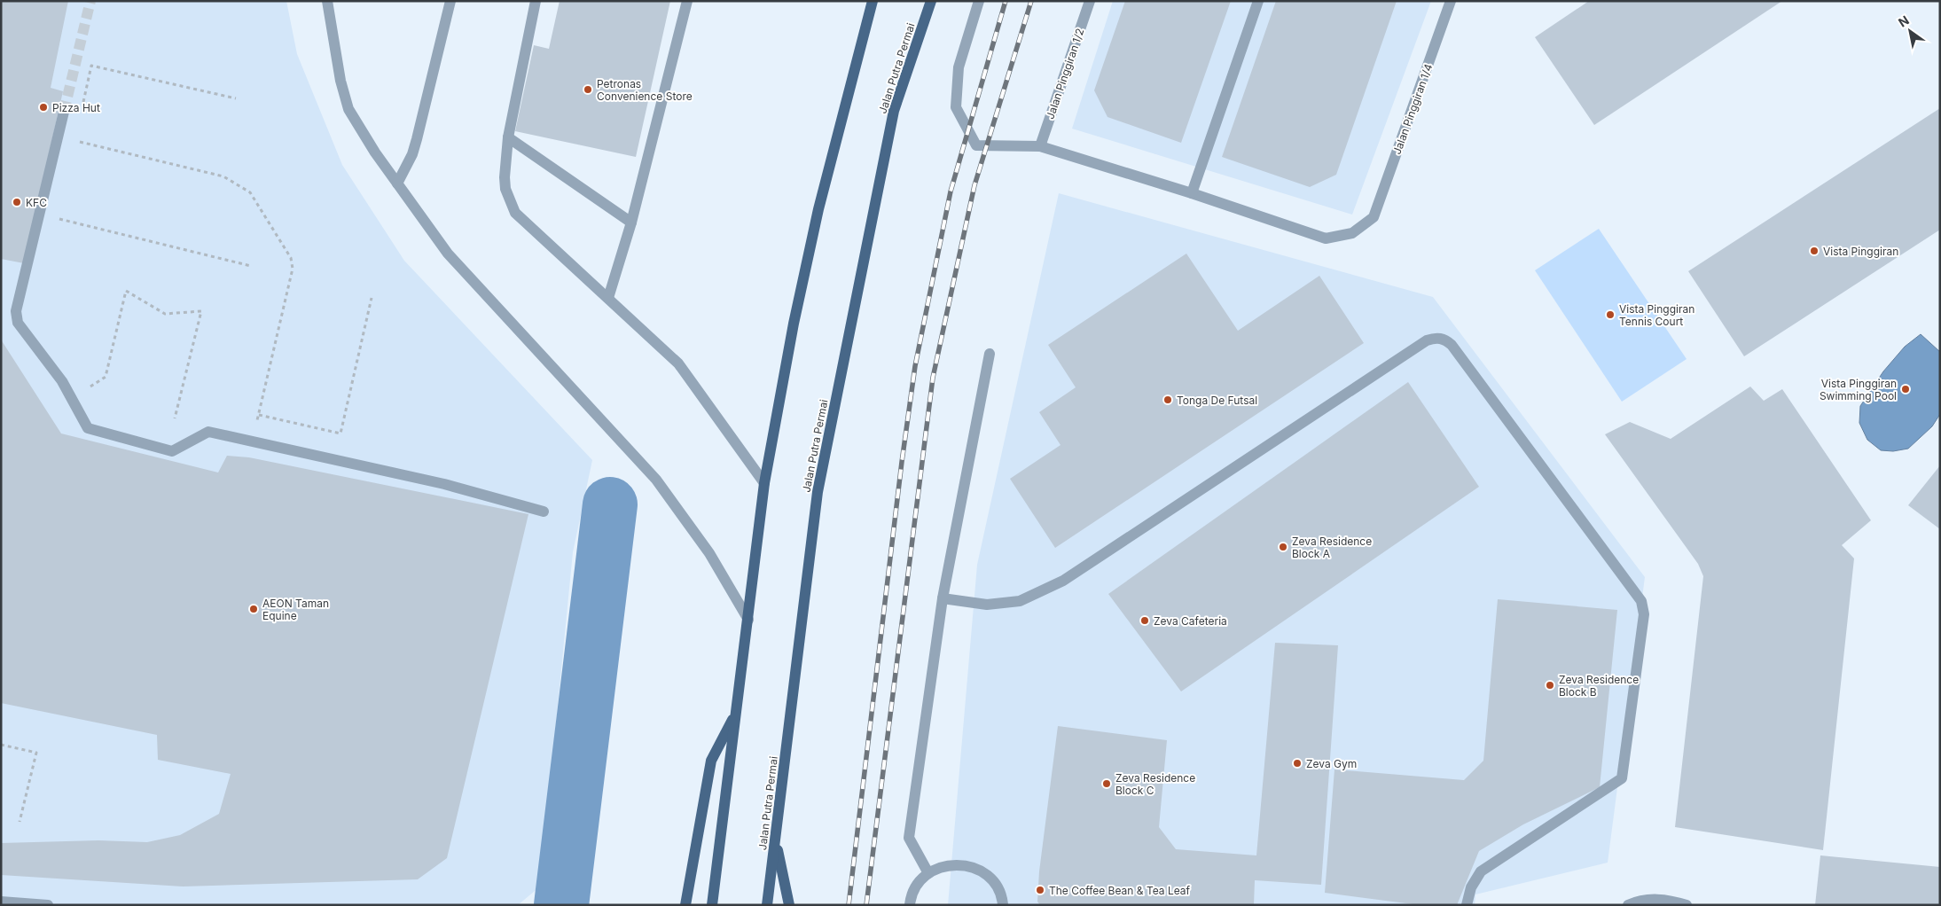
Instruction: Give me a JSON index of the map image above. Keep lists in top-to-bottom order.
{
  "streets": {
    "main road": ["Jalan Putra Permai"],
    "street": ["Jalan Pinggiran 1/2", "Jalan Pinggiran 1/4"]
  },
  "places": [
    "Petronas Convenience Store",
    "Pizza Hut",
    "KFC",
    "Vista Pinggiran",
    "Vista Pinggiran Tennis Court",
    "Vista Pinggiran Swimming Pool",
    "Tonga De Futsal",
    "Zeva Residence Block A",
    "AEON Taman Equine",
    "Zeva Cafeteria",
    "Zeva Residence Block B",
    "Zeva Gym",
    "Zeva Residence Block C",
    "The Coffee Bean & Tea Leaf"
  ],
  "north": "top left"
}
